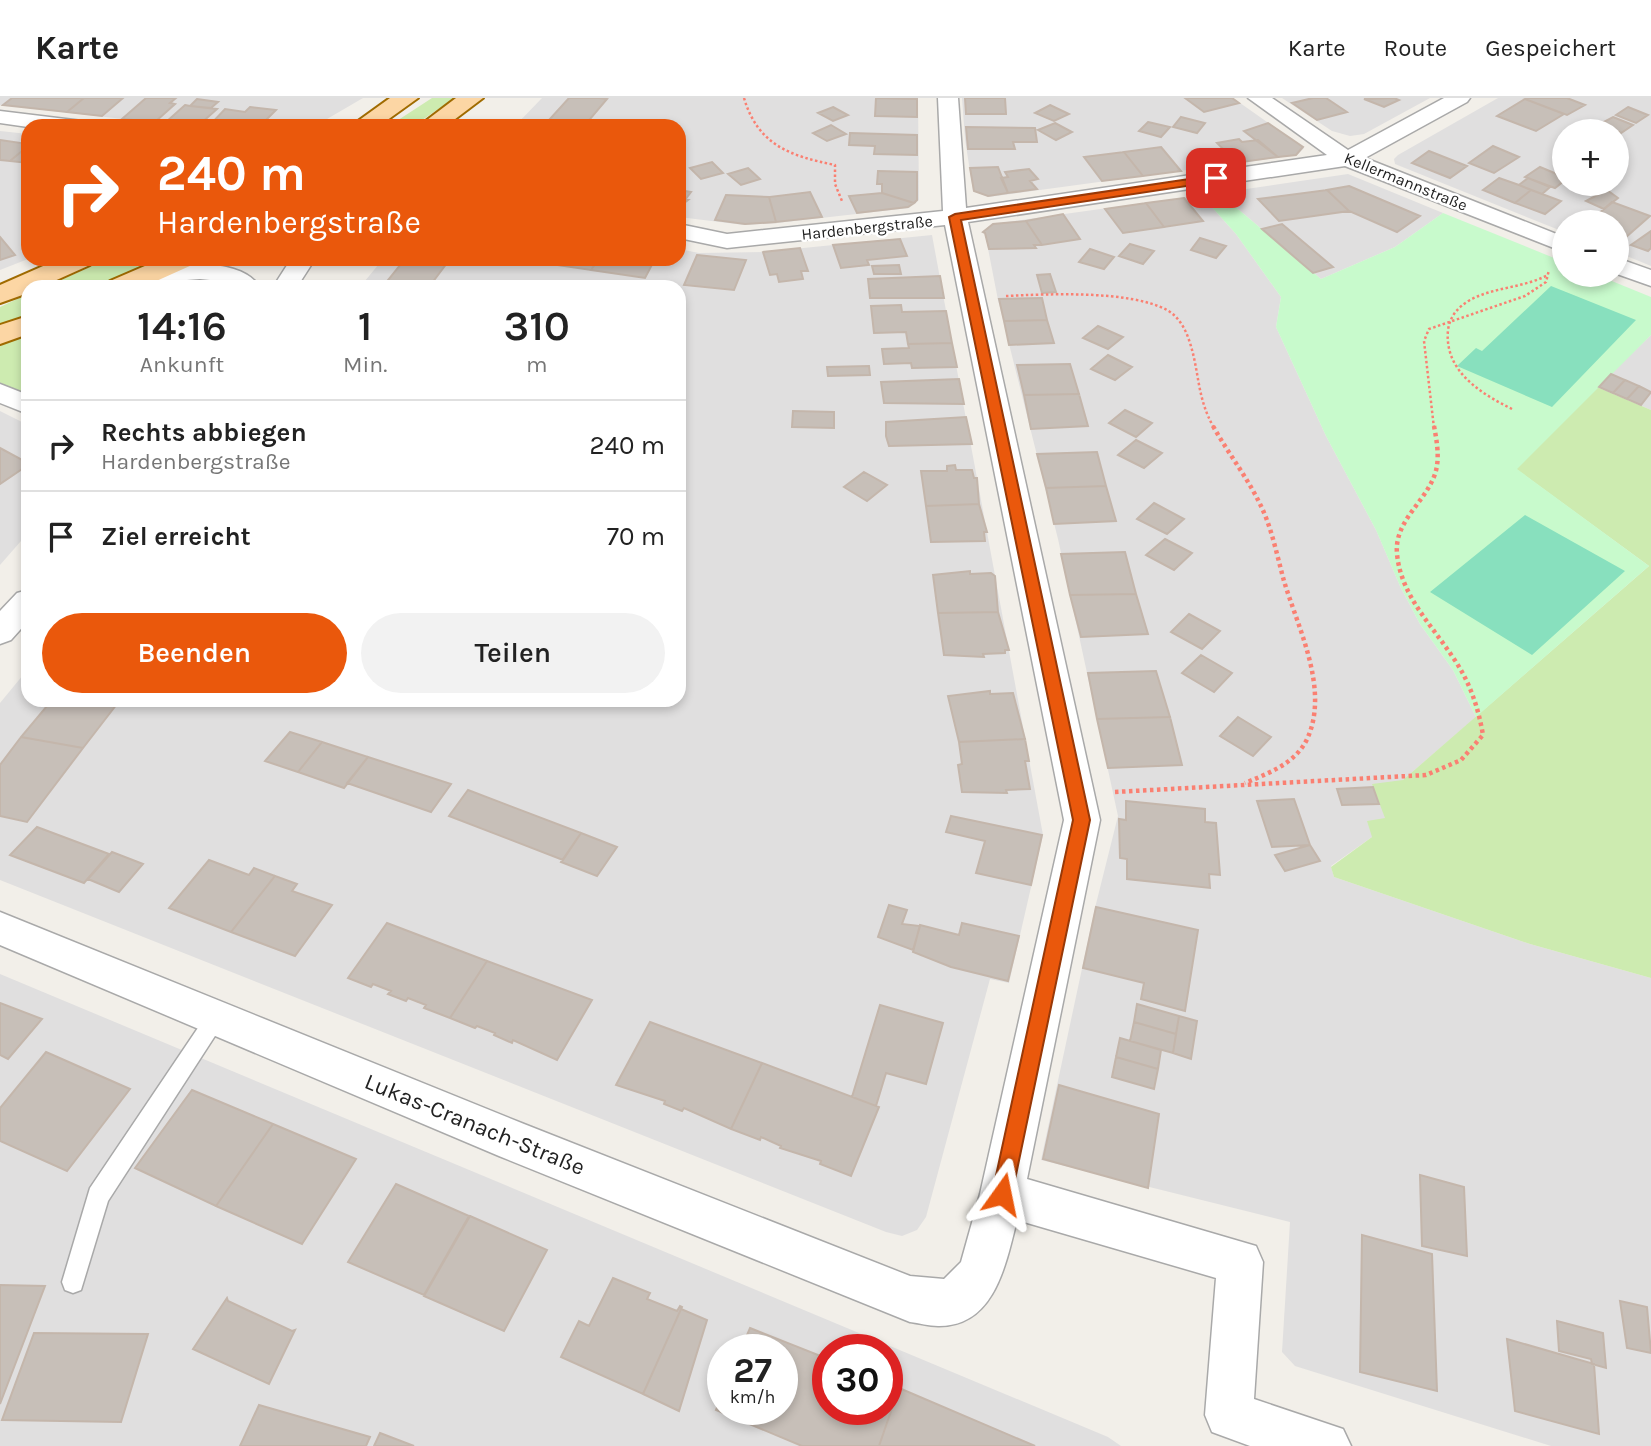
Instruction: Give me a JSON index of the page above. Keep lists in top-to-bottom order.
{
  "streets": {
    "street": ["Kellermannstraße", "Hardenbergstraße", "Lukas-Cranach-Straße"]
  },
  "crossings": [
    ["Kellermannstraße", "Hardenbergstraße"]
  ],
  "page": {
    "header": "Karte",
    "nav": ["Karte", "Route", "Gespeichert"],
    "map_buttons": ["+", "−"],
    "turn": ["240 m", "Hardenbergstraße"],
    "eta": [
      "14:16",
      "Ankunft",
      "1",
      "Min.",
      "310",
      "m"
    ],
    "list": [
      {
        "name": "Rechts abbiegen",
        "note": "Hardenbergstraße",
        "value": "240 m"
      },
      {
        "name": "Ziel erreicht",
        "value": "70 m"
      }
    ],
    "buttons": ["Beenden", "Teilen"],
    "speed": "27 km/h",
    "limit": "30"
  }
}
